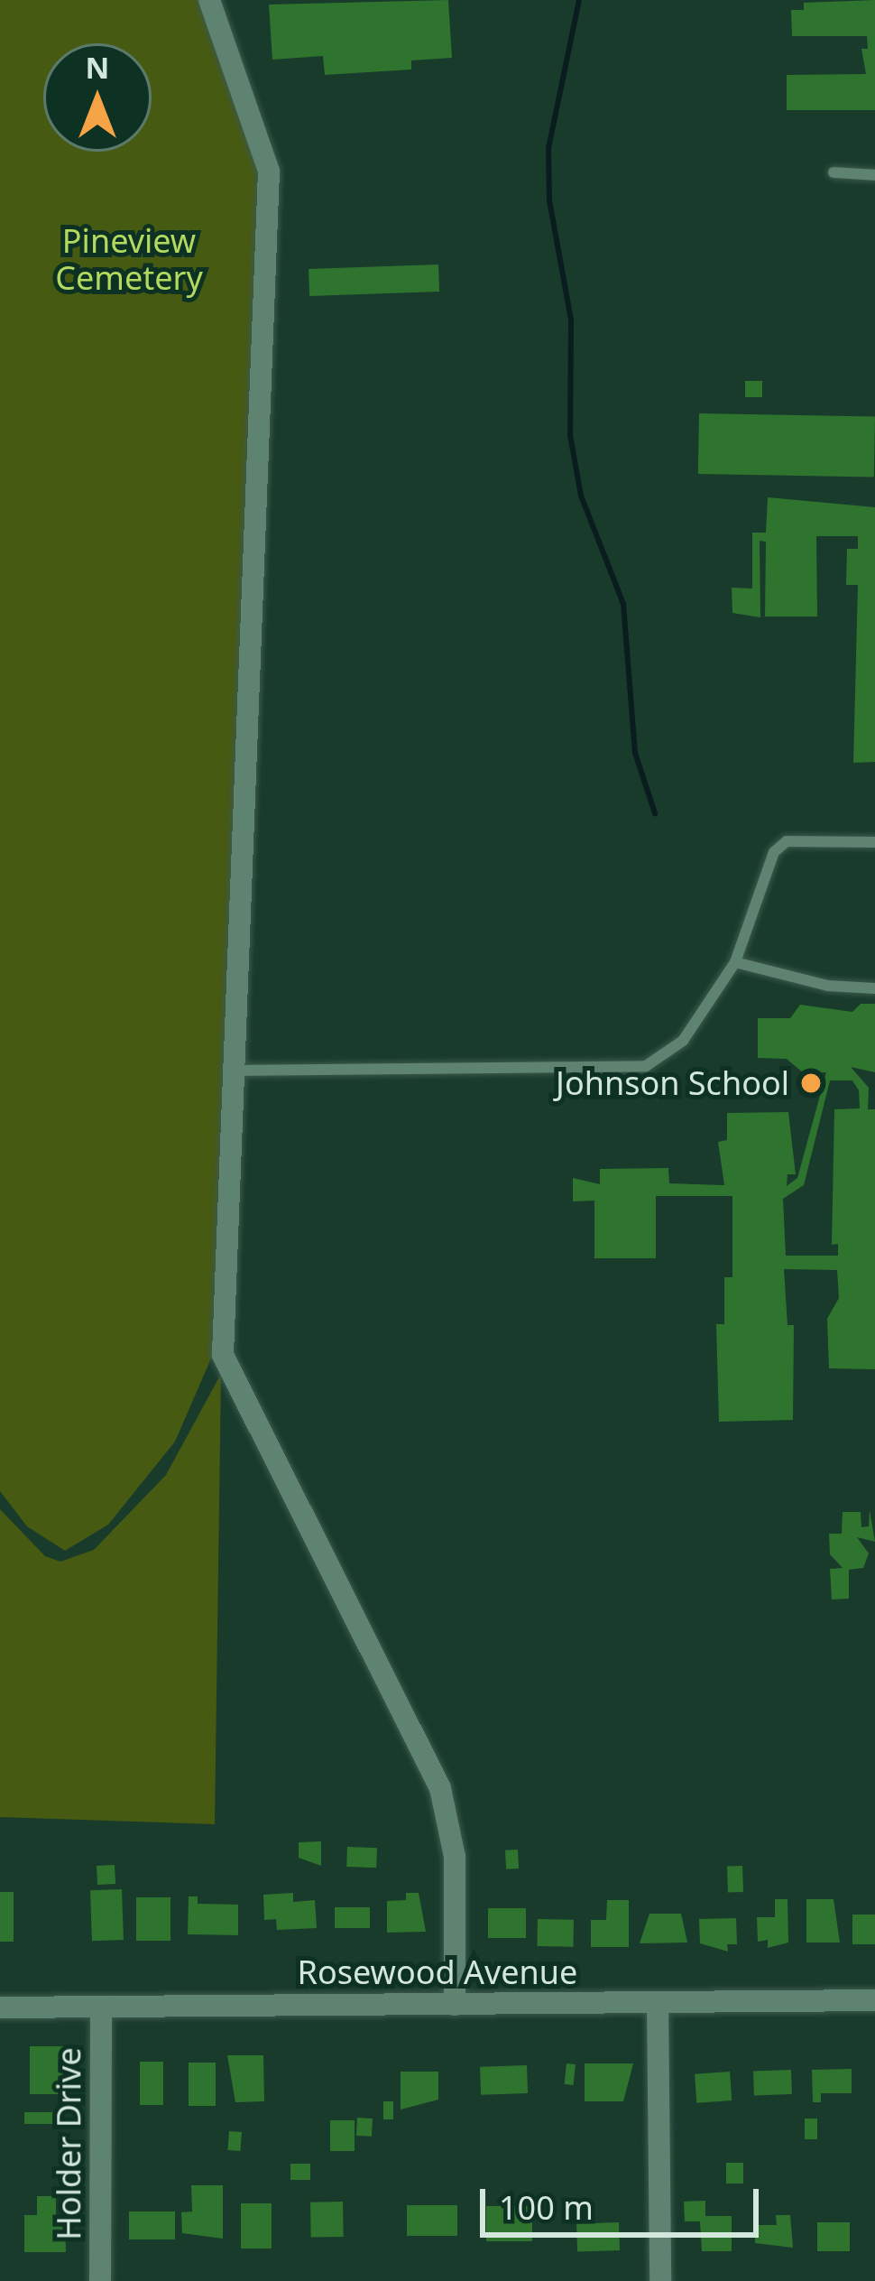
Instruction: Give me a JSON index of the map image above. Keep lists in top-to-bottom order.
{
  "streets": {
    "street": ["Rosewood Avenue", "Holder Drive"]
  },
  "crossings": [
    ["Rosewood Avenue", "Holder Drive"]
  ],
  "parks": ["Pineview Cemetery"],
  "places": ["Johnson School"],
  "scale_bar": "100 m",
  "north": "top"
}
